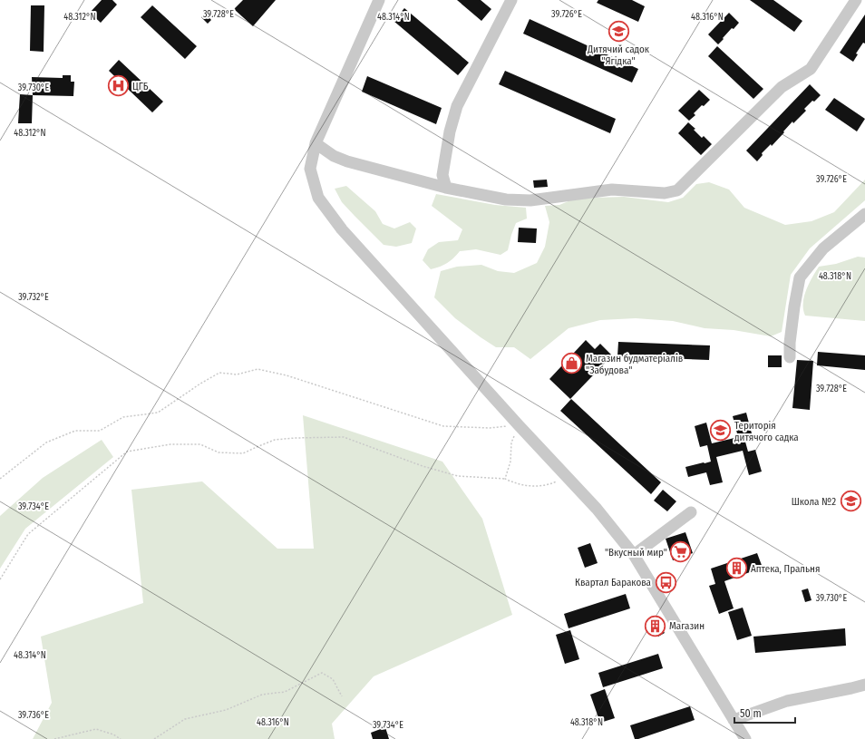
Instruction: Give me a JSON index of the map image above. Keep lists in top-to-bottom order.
{
  "places": {
    "school or university": ["Дитячий садок \"Ягідка\"", "Територія дитячого садка", "Школа №2"],
    "hospital": ["ЦГБ"],
    "shop": ["Магазин будматеріалів \"Забудова\""],
    "supermarket": ["\"Вкусный мир\""],
    "building": ["Аптека, Пральня", "Магазин"],
    "bus stop": ["Квартал Баракова"]
  },
  "scale_bar": "50 m",
  "coordinates": [
    "39.728°E",
    "39.726°E",
    "48.316°N",
    "48.312°N",
    "48.314°N",
    "39.730°E",
    "48.318°N",
    "39.732°E",
    "39.734°E",
    "39.736°E"
  ]
}
